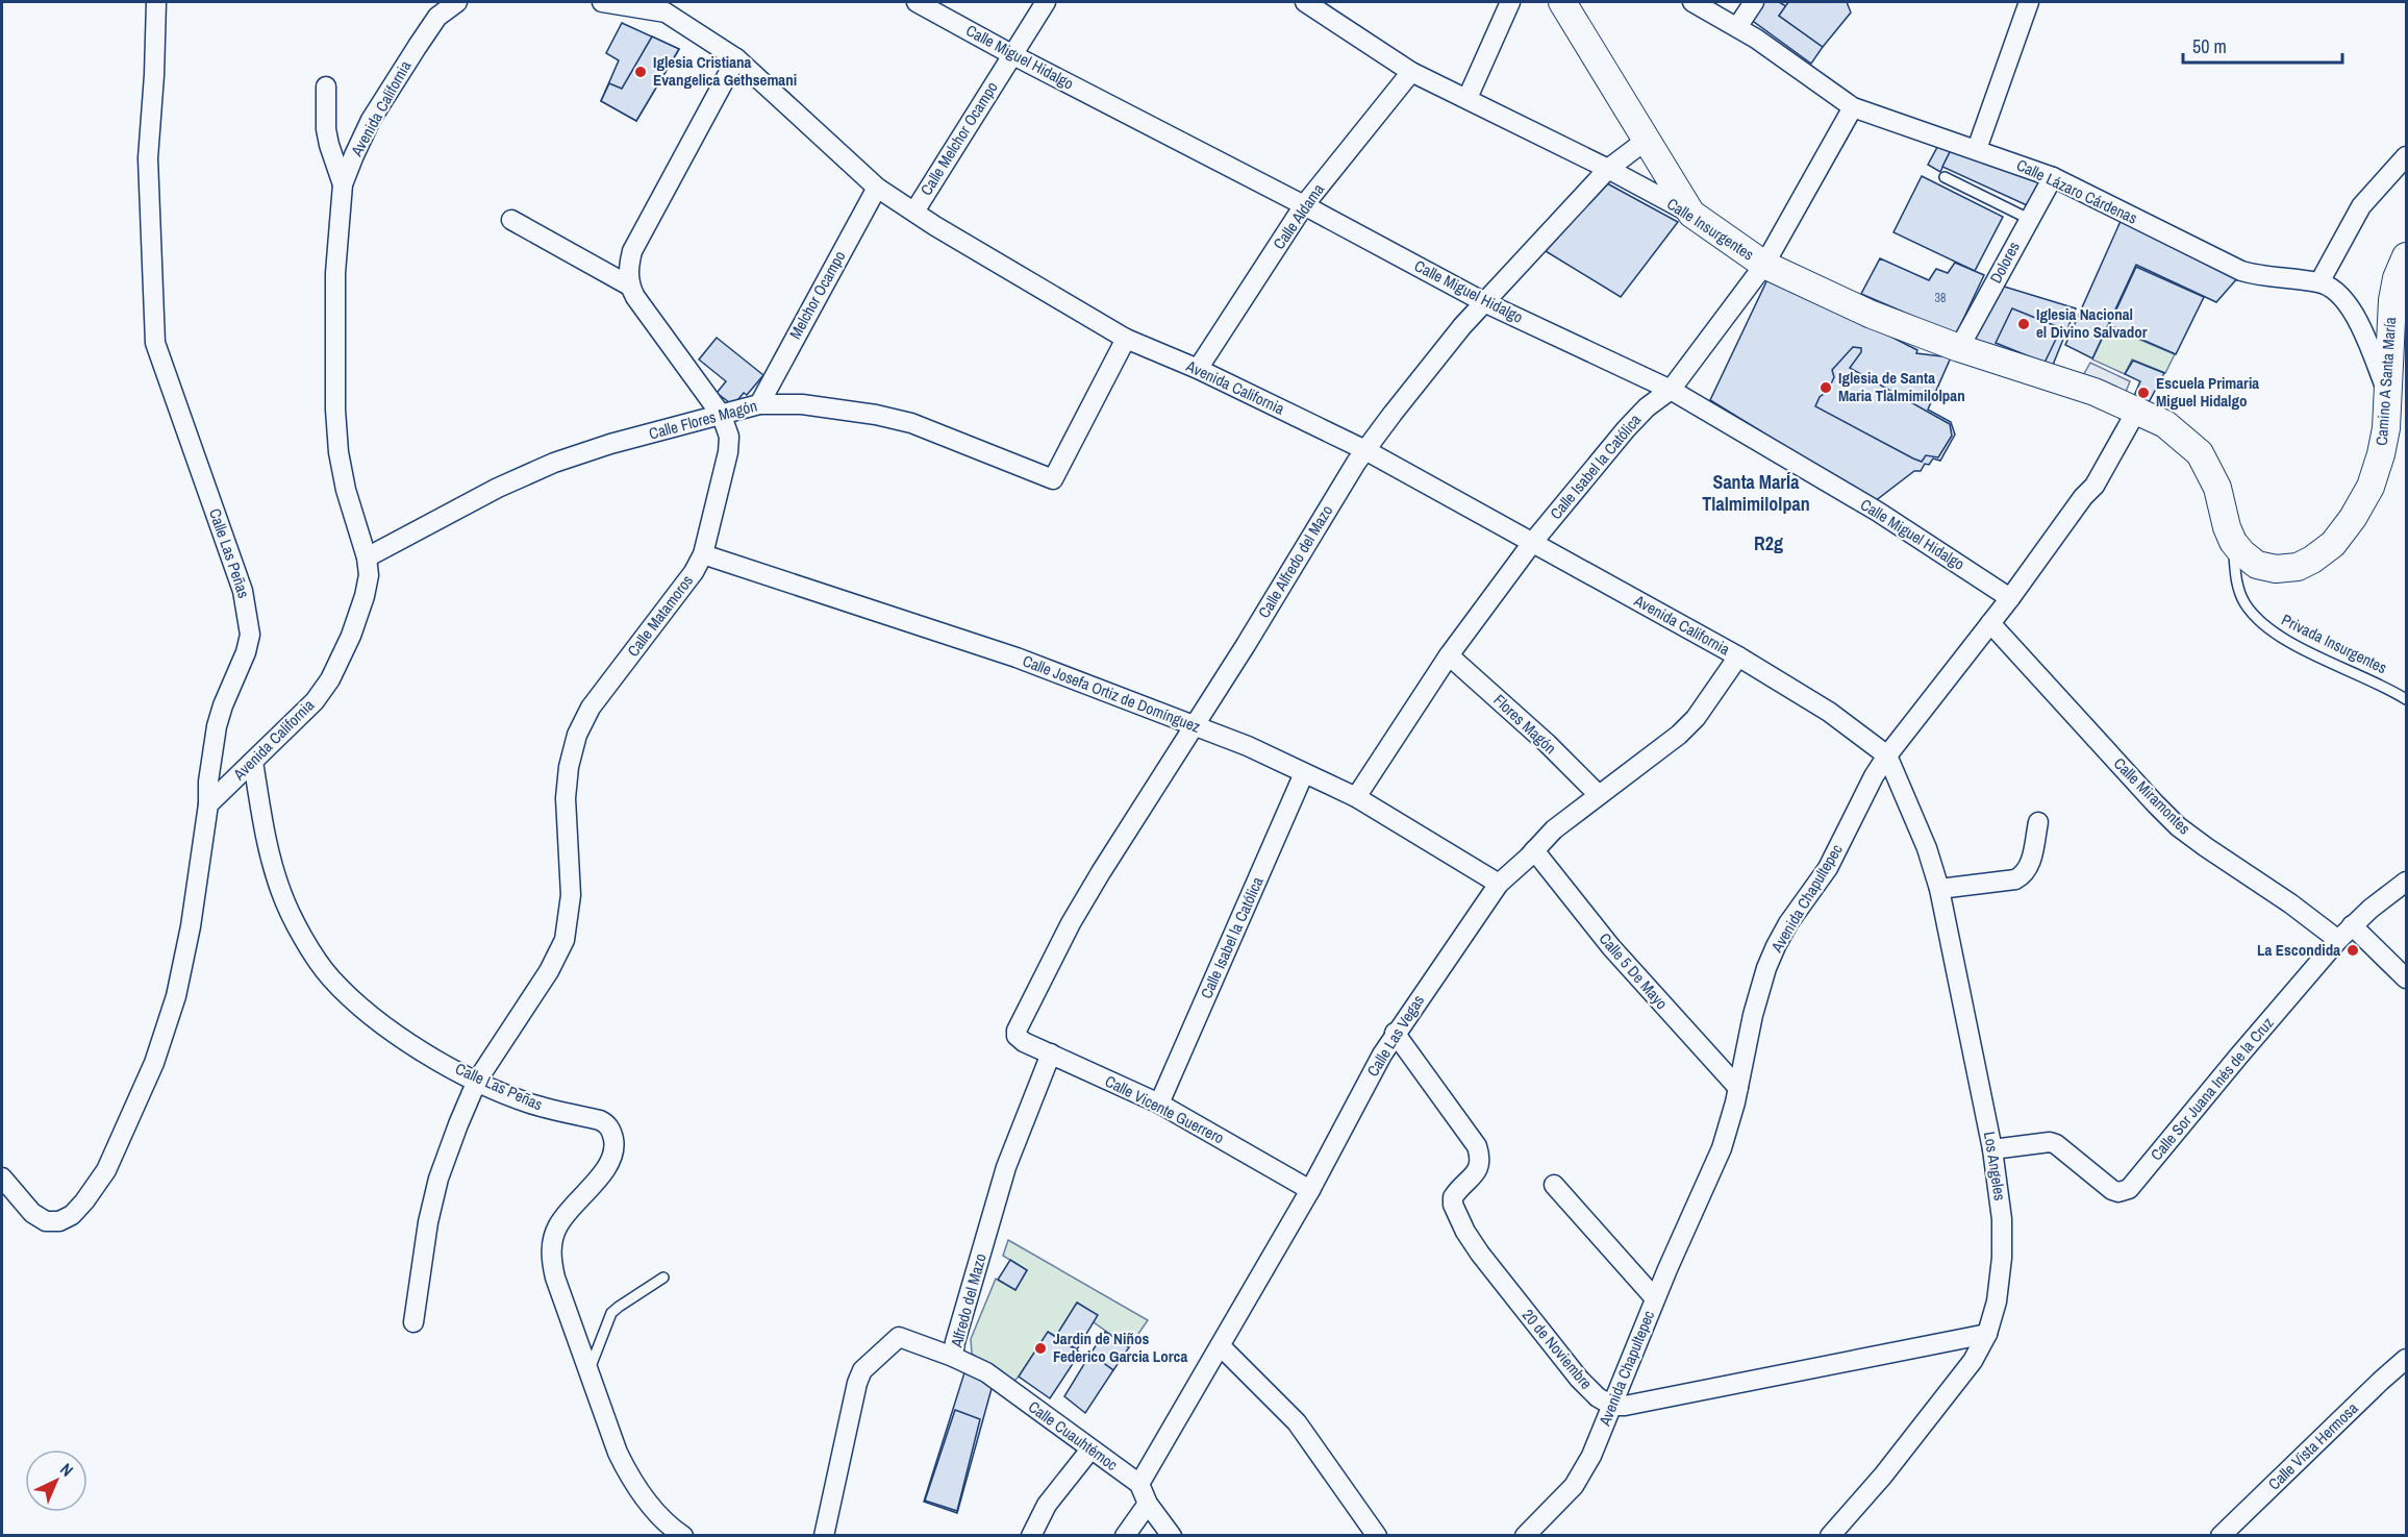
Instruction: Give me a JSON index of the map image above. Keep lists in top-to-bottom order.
{
  "streets": {
    "main road": ["Calle Insurgentes", "Camino A Santa María"],
    "street": [
      "Calle Miguel Hidalgo",
      "Avenida California",
      "Calle Melchor Ocampo",
      "Calle Lázaro Cárdenas",
      "Calle Aldama",
      "Dolores",
      "Melchor Ocampo",
      "Calle Flores Magón",
      "Calle Isabel la Católica",
      "Calle Las Peñas",
      "Calle Alfredo del Mazo",
      "Calle Matamoros",
      "Calle Josefa Ortiz de Domínguez",
      "Flores Magón",
      "Calle Miramontes",
      "Avenida Chapultepec",
      "Calle 5 De Mayo",
      "Calle Las Vegas",
      "Calle Sor Juana Inés de la Cruz",
      "Calle Vicente Guerrero",
      "Los Angeles",
      "Alfredo del Mazo",
      "20 de Noviembre",
      "Calle Cuauhtémoc",
      "Calle Vista Hermosa"
    ],
    "lane": ["Privada Insurgentes"]
  },
  "crossings": [
    ["Calle Miguel Hidalgo", "Calle Melchor Ocampo"],
    ["Calle Miguel Hidalgo", "Calle Aldama"],
    ["Calle Miguel Hidalgo", "Calle Isabel la Católica"],
    ["Calle Miguel Hidalgo", "Calle Alfredo del Mazo"],
    ["Calle Miguel Hidalgo", "Avenida Chapultepec"],
    ["Avenida California", "Calle Melchor Ocampo"],
    ["Avenida California", "Calle Aldama"],
    ["Avenida California", "Melchor Ocampo"],
    ["Avenida California", "Calle Flores Magón"],
    ["Avenida California", "Calle Isabel la Católica"],
    ["Avenida California", "Calle Las Peñas"],
    ["Avenida California", "Calle Alfredo del Mazo"],
    ["Avenida California", "Avenida Chapultepec"],
    ["Avenida California", "Calle Las Vegas"],
    ["Avenida California", "Los Angeles"],
    ["Calle Lázaro Cárdenas", "Dolores"],
    ["Calle Lázaro Cárdenas", "Calle Isabel la Católica"],
    ["Calle Aldama", "Calle Insurgentes"],
    ["Calle Insurgentes", "Dolores"],
    ["Calle Insurgentes", "Camino A Santa María"],
    ["Calle Insurgentes", "Calle Isabel la Católica"],
    ["Calle Insurgentes", "Calle Alfredo del Mazo"],
    ["Calle Insurgentes", "Avenida Chapultepec"],
    ["Melchor Ocampo", "Calle Flores Magón"],
    ["Camino A Santa María", "Privada Insurgentes"],
    ["Camino A Santa María", "Avenida Chapultepec"],
    ["Calle Flores Magón", "Calle Matamoros"],
    ["Calle Isabel la Católica", "Calle Josefa Ortiz de Domínguez"],
    ["Calle Isabel la Católica", "Flores Magón"],
    ["Calle Isabel la Católica", "Calle Vicente Guerrero"],
    ["Calle Las Peñas", "Calle Matamoros"],
    ["Calle Alfredo del Mazo", "Calle Josefa Ortiz de Domínguez"],
    ["Calle Alfredo del Mazo", "Calle Vicente Guerrero"],
    ["Calle Matamoros", "Calle Josefa Ortiz de Domínguez"],
    ["Calle Josefa Ortiz de Domínguez", "Calle Las Vegas"],
    ["Flores Magón", "Calle Las Vegas"],
    ["Calle Miramontes", "Avenida Chapultepec"],
    ["Calle Miramontes", "Calle Sor Juana Inés de la Cruz"],
    ["Avenida Chapultepec", "Calle 5 De Mayo"],
    ["Avenida Chapultepec", "Los Angeles"],
    ["Avenida Chapultepec", "20 de Noviembre"],
    ["Calle 5 De Mayo", "Calle Las Vegas"],
    ["Calle Las Vegas", "Calle Vicente Guerrero"],
    ["Calle Las Vegas", "20 de Noviembre"],
    ["Calle Las Vegas", "Calle Cuauhtémoc"],
    ["Calle Sor Juana Inés de la Cruz", "Los Angeles"],
    ["Calle Vicente Guerrero", "Alfredo del Mazo"],
    ["Alfredo del Mazo", "Calle Cuauhtémoc"]
  ],
  "districts": ["Santa MarÍa Tlalmimilolpan", "R2g"],
  "places": [
    "Iglesia Cristiana Evangelica Gethsemani",
    "Iglesia Nacional el Divino Salvador",
    "Iglesia de Santa Maria Tlalmimilolpan",
    "Escuela Primaria Miguel Hidalgo",
    "La Escondida",
    "Jardin de Niños Federico Garcia Lorca"
  ],
  "house_numbers": ["38"],
  "scale_bar": "50 m",
  "north": "top right"
}
